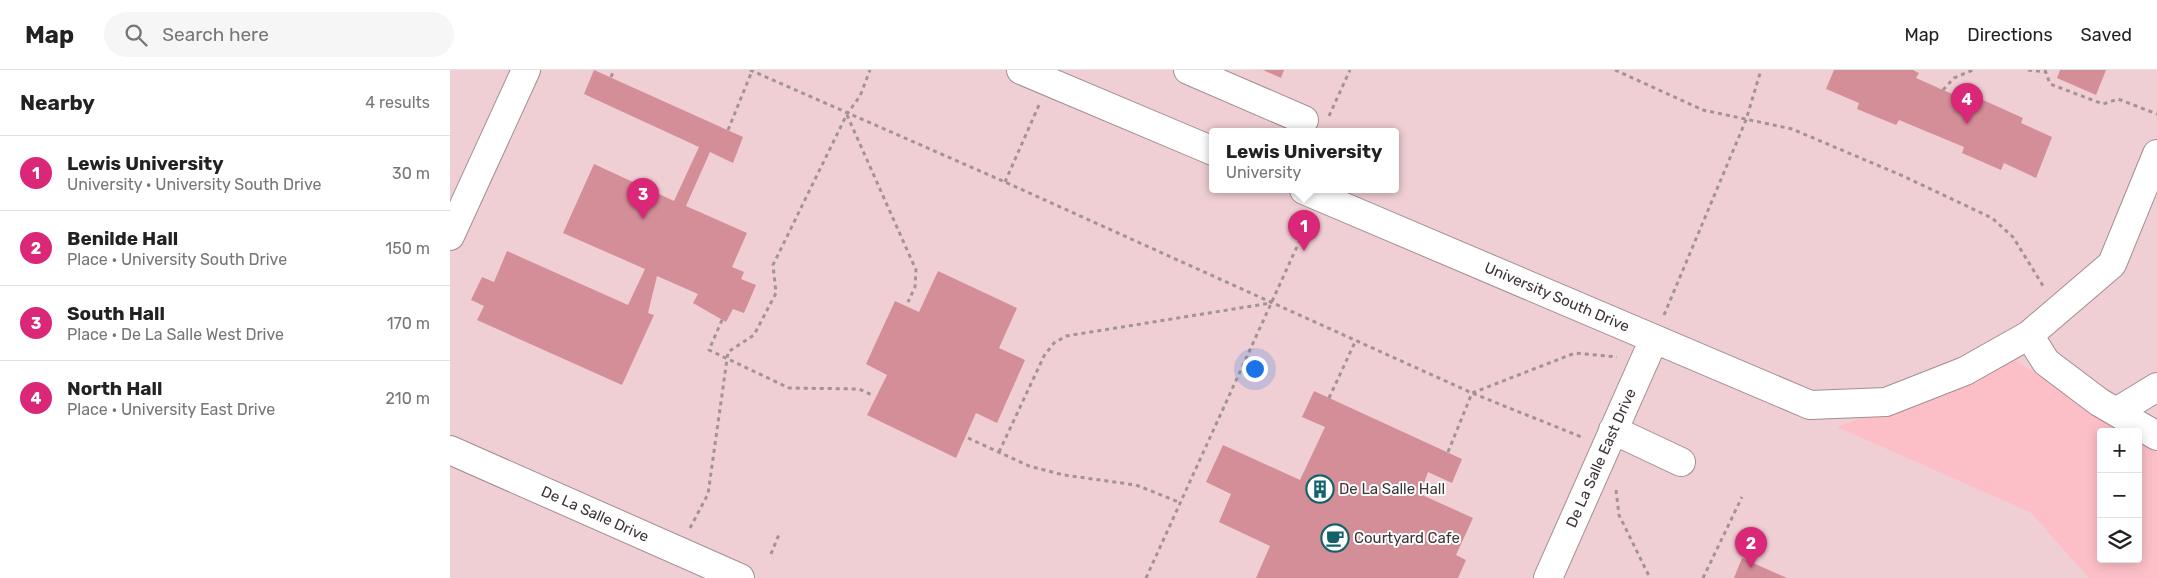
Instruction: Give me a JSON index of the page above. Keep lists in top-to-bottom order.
{
  "streets": {
    "street": ["University South Drive", "De La Salle East Drive", "De La Salle Drive"]
  },
  "crossings": [
    ["University South Drive", "De La Salle East Drive"]
  ],
  "places": {
    "building": ["De La Salle Hall"],
    "cafe": ["Courtyard Cafe"]
  },
  "page": {
    "header": "Map",
    "search": "Search here",
    "nav": ["Map", "Directions", "Saved"],
    "heading": ["Nearby", "4 results"],
    "pins": [
      "4",
      "3",
      "1",
      "2"
    ],
    "popup": ["Lewis University", "University"],
    "list": [
      {
        "mark": "1",
        "name": "Lewis University",
        "note": "University · University South Drive",
        "value": "30 m"
      },
      {
        "mark": "2",
        "name": "Benilde Hall",
        "note": "Place · University South Drive",
        "value": "150 m"
      },
      {
        "mark": "3",
        "name": "South Hall",
        "note": "Place · De La Salle West Drive",
        "value": "170 m"
      },
      {
        "mark": "4",
        "name": "North Hall",
        "note": "Place · University East Drive",
        "value": "210 m"
      }
    ],
    "map_buttons": ["+", "−"]
  }
}
